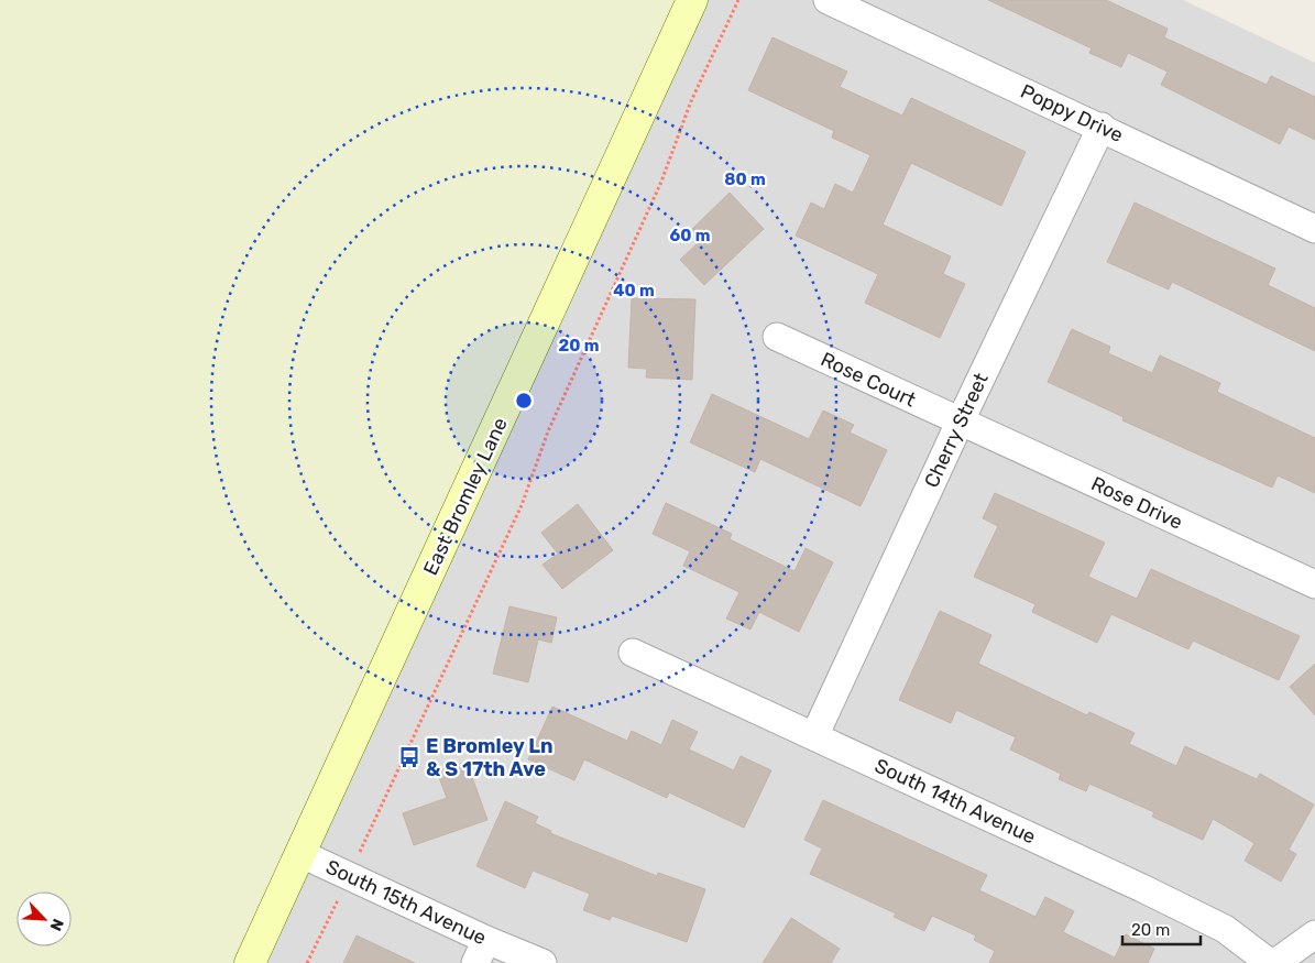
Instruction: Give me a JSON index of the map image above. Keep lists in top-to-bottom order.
{
  "streets": {
    "main road": ["East Bromley Lane"],
    "street": [
      "Poppy Drive",
      "Rose Court",
      "Cherry Street",
      "Rose Drive",
      "South 14th Avenue",
      "South 15th Avenue"
    ]
  },
  "crossings": [
    ["Poppy Drive", "Cherry Street"],
    ["Rose Court", "Cherry Street"],
    ["Rose Court", "Rose Drive"],
    ["Cherry Street", "Rose Drive"],
    ["Cherry Street", "South 14th Avenue"],
    ["East Bromley Lane", "South 15th Avenue"]
  ],
  "places": {
    "bus stop": ["E Bromley Ln & S 17th Ave"]
  },
  "scale_bar": "20 m",
  "north": "bottom right",
  "rings": [
    "80 m",
    "60 m",
    "40 m",
    "20 m"
  ]
}
